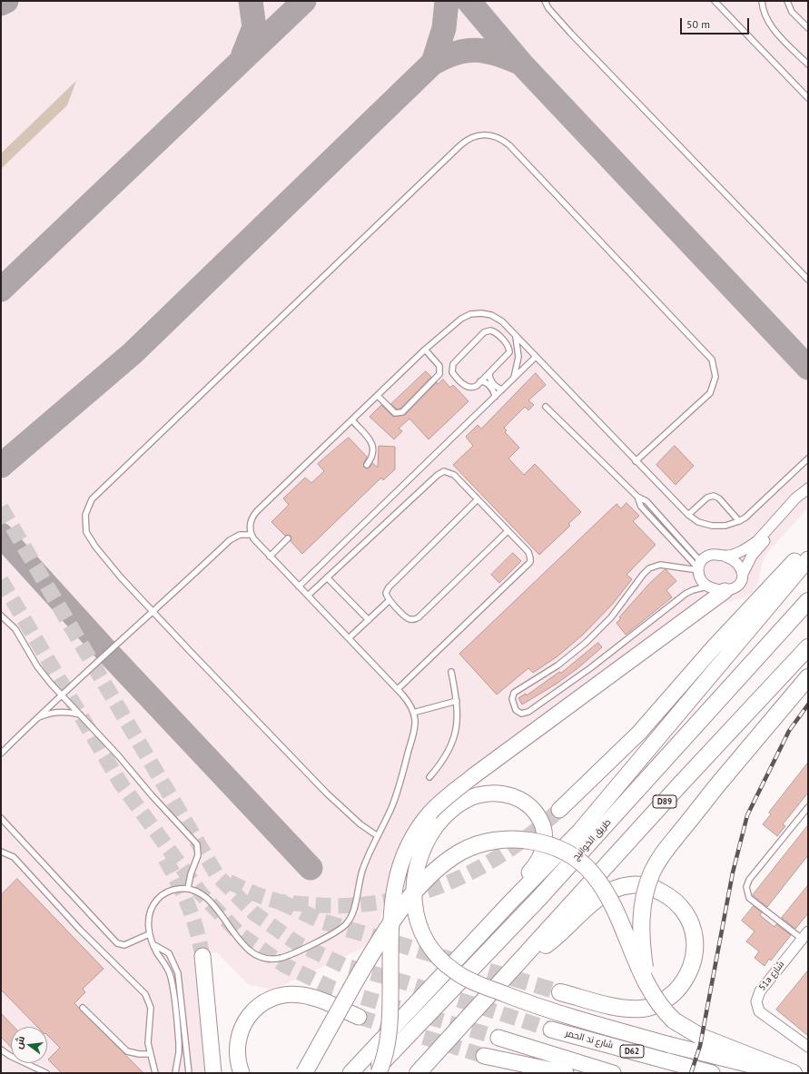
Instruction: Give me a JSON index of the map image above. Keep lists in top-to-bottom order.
{
  "streets": {
    "highway": ["D89", "طريق الخوانيج"],
    "main road": ["شارع ند الحمر", "D62"],
    "street": ["51a شارع"]
  },
  "scale_bar": "50 m",
  "north": "left"
}
